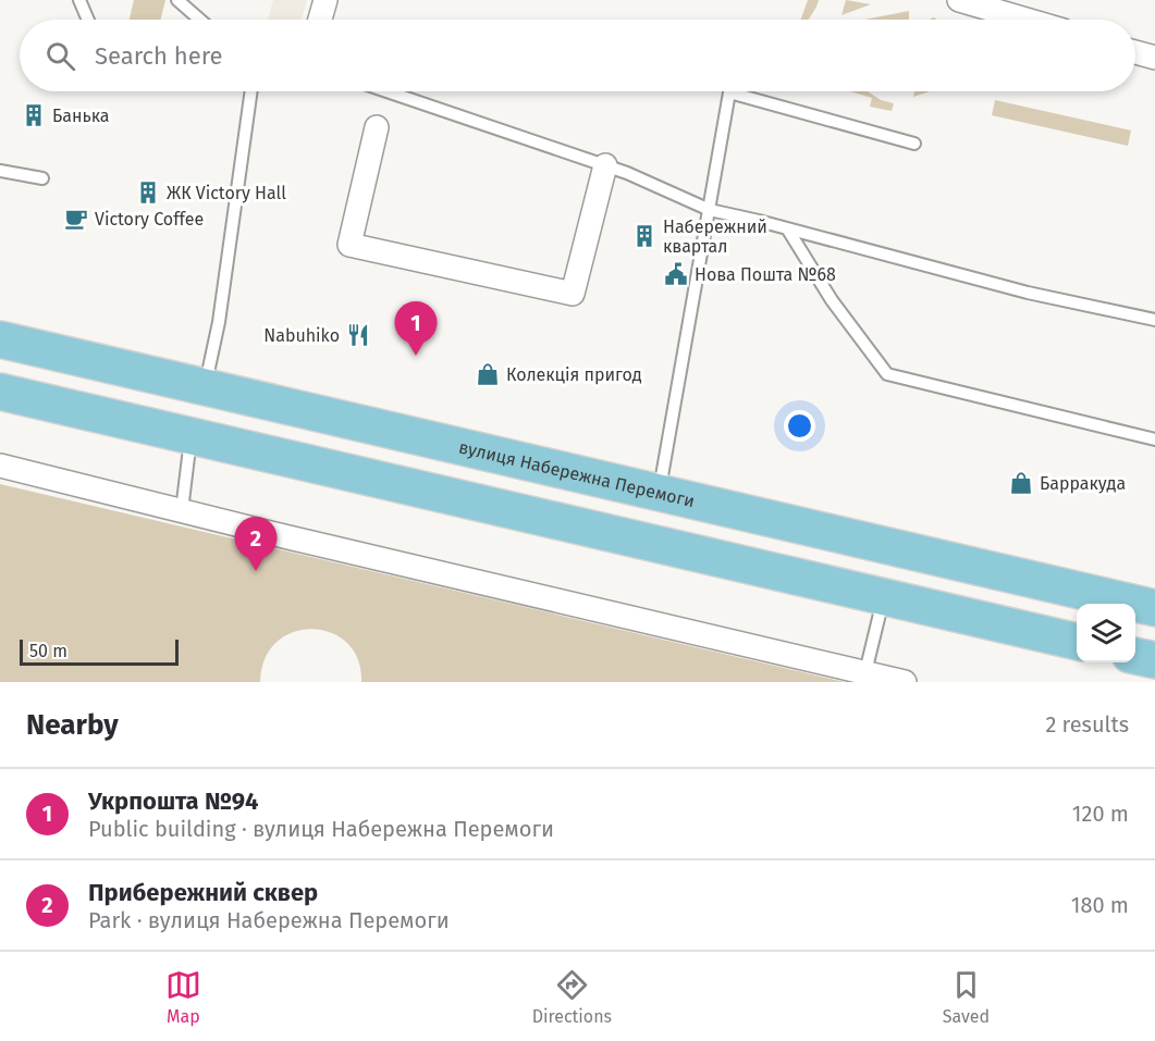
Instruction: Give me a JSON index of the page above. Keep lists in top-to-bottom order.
{
  "streets": {
    "main road": ["вулиця Набережна Перемоги"]
  },
  "places": {
    "building": ["Банька", "ЖК Victory Hall", "Набережний квартал"],
    "cafe": ["Victory Coffee"],
    "public building": ["Нова Пошта №68"],
    "restaurant": ["Nabuhiko"],
    "shop": ["Колекція пригод", "Барракуда"]
  },
  "scale_bar": "50 m",
  "page": {
    "search": "Search here",
    "pins": ["1", "2"],
    "scale": "50 m",
    "heading": ["Nearby", "2 results"],
    "list": [
      {
        "mark": "1",
        "name": "Укрпошта №94",
        "note": "Public building · вулиця Набережна Перемоги",
        "value": "120 m"
      },
      {
        "mark": "2",
        "name": "Прибережний сквер",
        "note": "Park · вулиця Набережна Перемоги",
        "value": "180 m"
      }
    ],
    "nav": ["Map", "Directions", "Saved"]
  }
}
